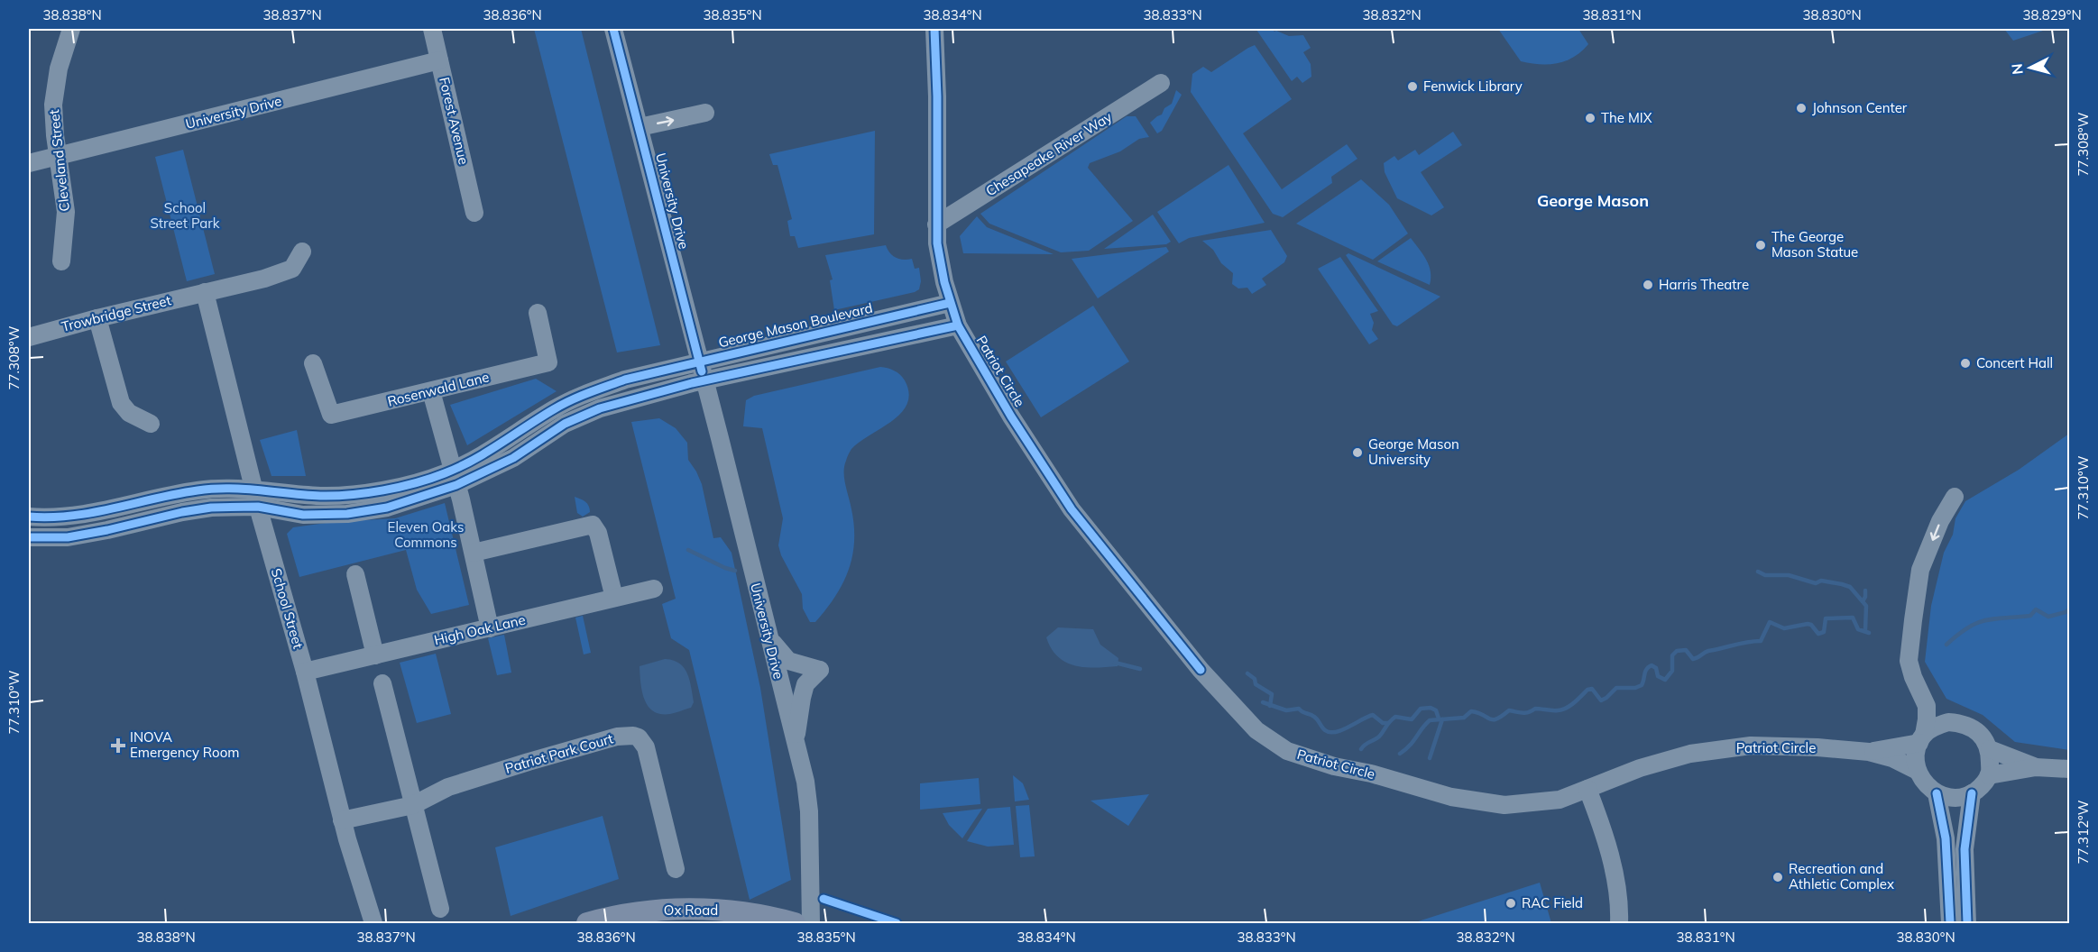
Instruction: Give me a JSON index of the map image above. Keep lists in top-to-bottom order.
{
  "streets": {
    "main road": ["Ox Road"],
    "street": [
      "University Drive",
      "Forest Avenue",
      "Chesapeake River Way",
      "Cleveland Street",
      "Trowbridge Street",
      "George Mason Boulevard",
      "Patriot Circle",
      "Rosenwald Lane",
      "School Street",
      "High Oak Lane",
      "Patriot Park Court"
    ]
  },
  "crossings": [
    ["University Drive", "Forest Avenue"],
    ["University Drive", "Cleveland Street"],
    ["University Drive", "George Mason Boulevard"],
    ["Chesapeake River Way", "Patriot Circle"],
    ["Trowbridge Street", "School Street"],
    ["George Mason Boulevard", "Patriot Circle"],
    ["George Mason Boulevard", "School Street"],
    ["School Street", "High Oak Lane"],
    ["School Street", "Patriot Park Court"]
  ],
  "districts": ["George Mason"],
  "parks": ["School Street Park", "Eleven Oaks Commons"],
  "places": {
    "other": [
      "Fenwick Library",
      "Johnson Center",
      "The MIX",
      "The George Mason Statue",
      "Harris Theatre",
      "Concert Hall",
      "George Mason University",
      "Recreation and Athletic Complex",
      "RAC Field"
    ],
    "health": ["INOVA Emergency Room"]
  },
  "north": "left",
  "coordinates": [
    "38.838°N",
    "38.837°N",
    "38.836°N",
    "38.835°N",
    "38.834°N",
    "38.833°N",
    "38.832°N",
    "38.831°N",
    "38.830°N",
    "38.829°N",
    "77.308°W",
    "77.310°W",
    "77.312°W"
  ]
}
